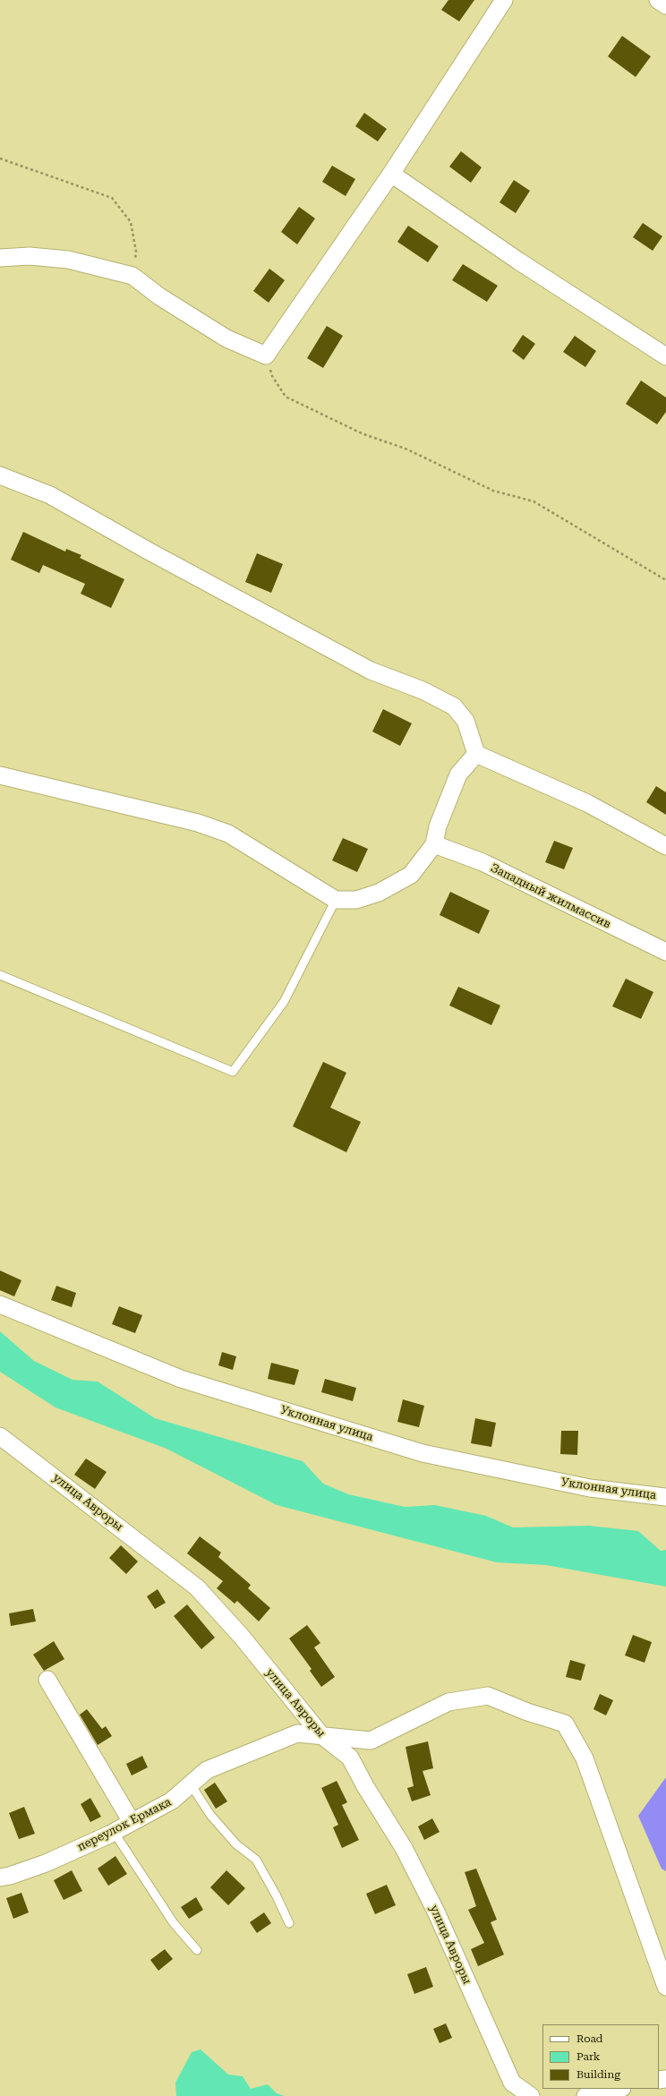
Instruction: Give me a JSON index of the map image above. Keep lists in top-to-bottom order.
{
  "streets": {
    "street": [
      "Западный жилмассив",
      "Уклонная улица",
      "улица Авроры",
      "переулок Ермака"
    ]
  },
  "crossings": [
    ["улица Авроры", "переулок Ермака"]
  ],
  "legend": ["Road", "Park", "Building"]
}
